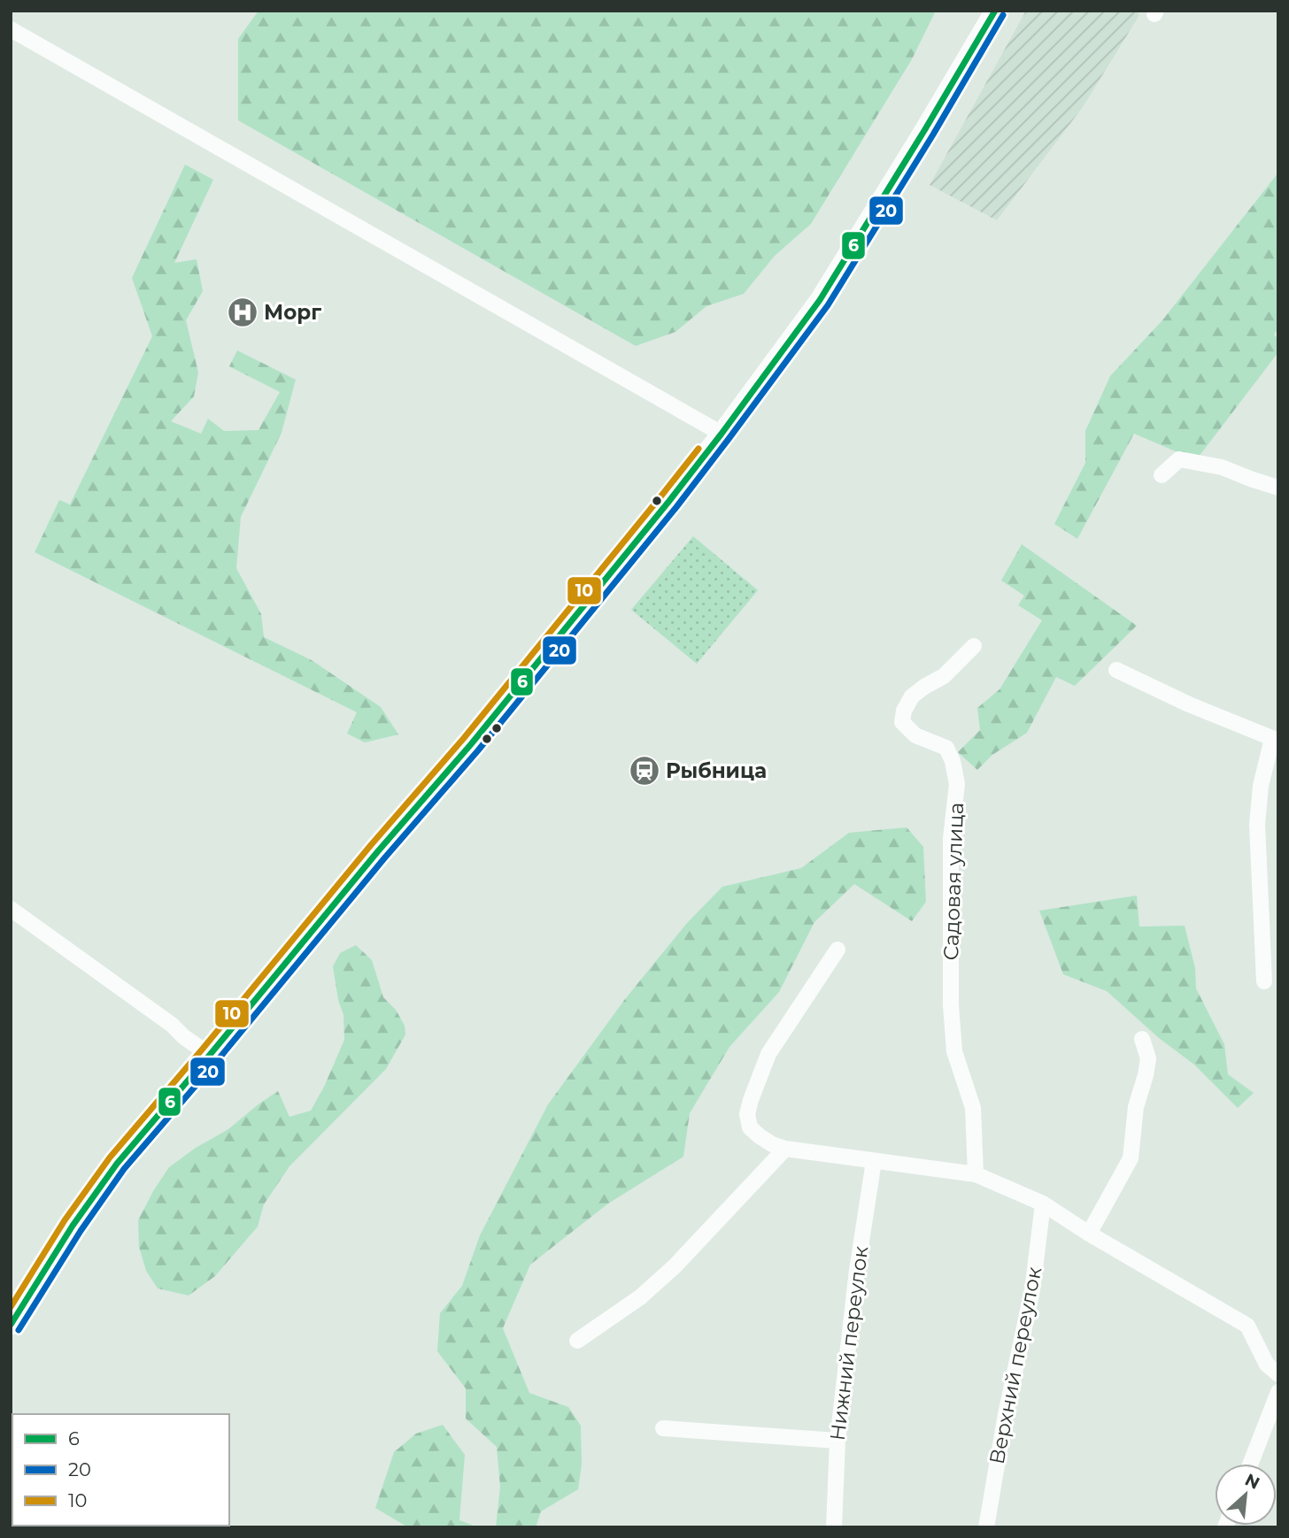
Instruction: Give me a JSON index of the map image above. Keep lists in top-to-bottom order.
{
  "streets": {
    "street": ["Садовая улица", "Нижний переулок", "Верхний переулок"]
  },
  "places": {
    "hospital": ["Морг"],
    "station": ["Рыбница"]
  },
  "lines": ["transit line 6", "transit line 20", "transit line 10"],
  "legend": ["6", "20", "10"],
  "north": "top right"
}
